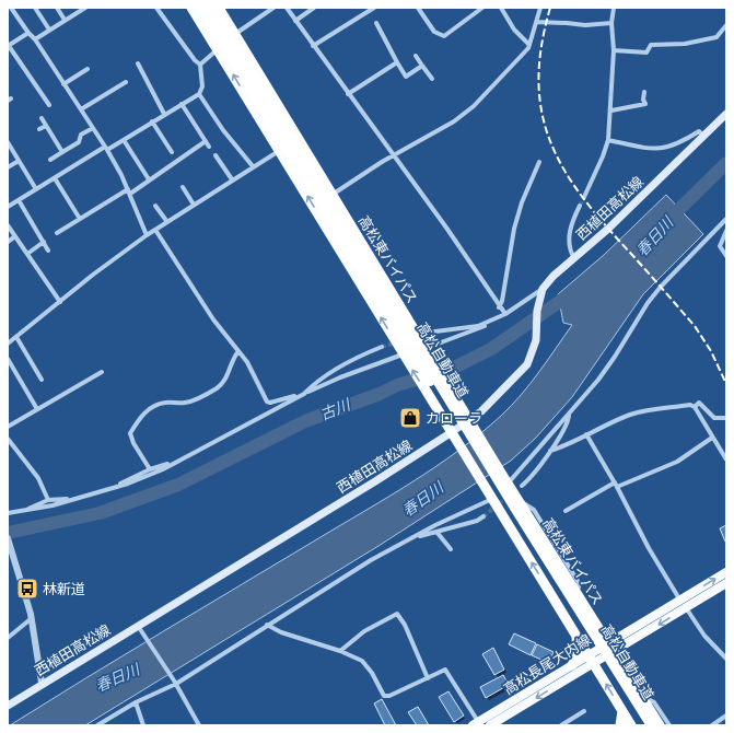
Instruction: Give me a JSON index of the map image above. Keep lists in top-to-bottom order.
{
  "streets": {
    "highway": ["高松東バイパス", "高松自動車道"],
    "main road": ["西植田高松線", "高松長尾大内線"]
  },
  "crossings": [
    ["西植田高松線", "高松東バイパス"],
    ["高松東バイパス", "高松長尾大内線"]
  ],
  "water": ["春日川", "古川"],
  "places": {
    "shop": ["カローラ"],
    "bus stop": ["林新道"]
  }
}
